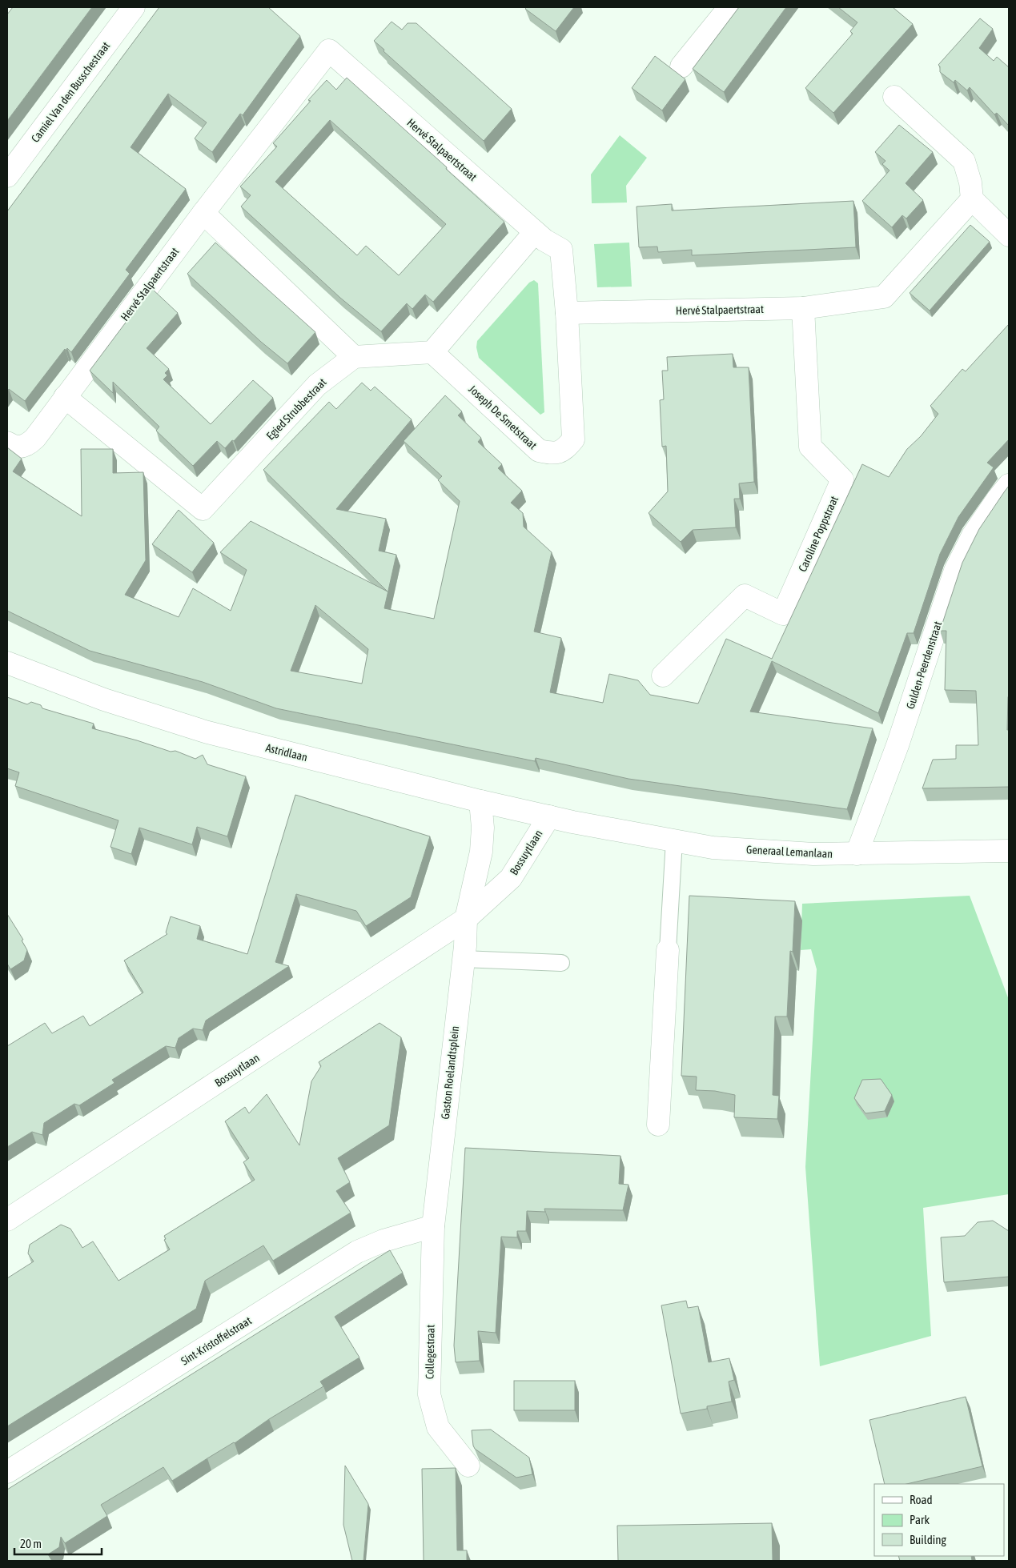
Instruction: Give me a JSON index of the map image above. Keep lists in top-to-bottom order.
{
  "streets": {
    "street": [
      "Camiel Van den Busschestraat",
      "Hervé Stalpaertstraat",
      "Egied Strubbestraat",
      "Joseph De Smetstraat",
      "Caroline Poppstraat",
      "Gulden-Peerdenstraat",
      "Astridlaan",
      "Generaal Lemanlaan",
      "Bossuytlaan",
      "Gaston Roelandtsplein",
      "Sint-Kristoffelstraat",
      "Collegestraat"
    ]
  },
  "crossings": [
    ["Hervé Stalpaertstraat", "Egied Strubbestraat"],
    ["Hervé Stalpaertstraat", "Joseph De Smetstraat"],
    ["Hervé Stalpaertstraat", "Caroline Poppstraat"],
    ["Gulden-Peerdenstraat", "Generaal Lemanlaan"],
    ["Astridlaan", "Generaal Lemanlaan"],
    ["Astridlaan", "Bossuytlaan"],
    ["Bossuytlaan", "Gaston Roelandtsplein"],
    ["Gaston Roelandtsplein", "Sint-Kristoffelstraat"],
    ["Gaston Roelandtsplein", "Collegestraat"],
    ["Sint-Kristoffelstraat", "Collegestraat"]
  ],
  "legend": ["Road", "Park", "Building"],
  "scale_bar": "20 m"
}
